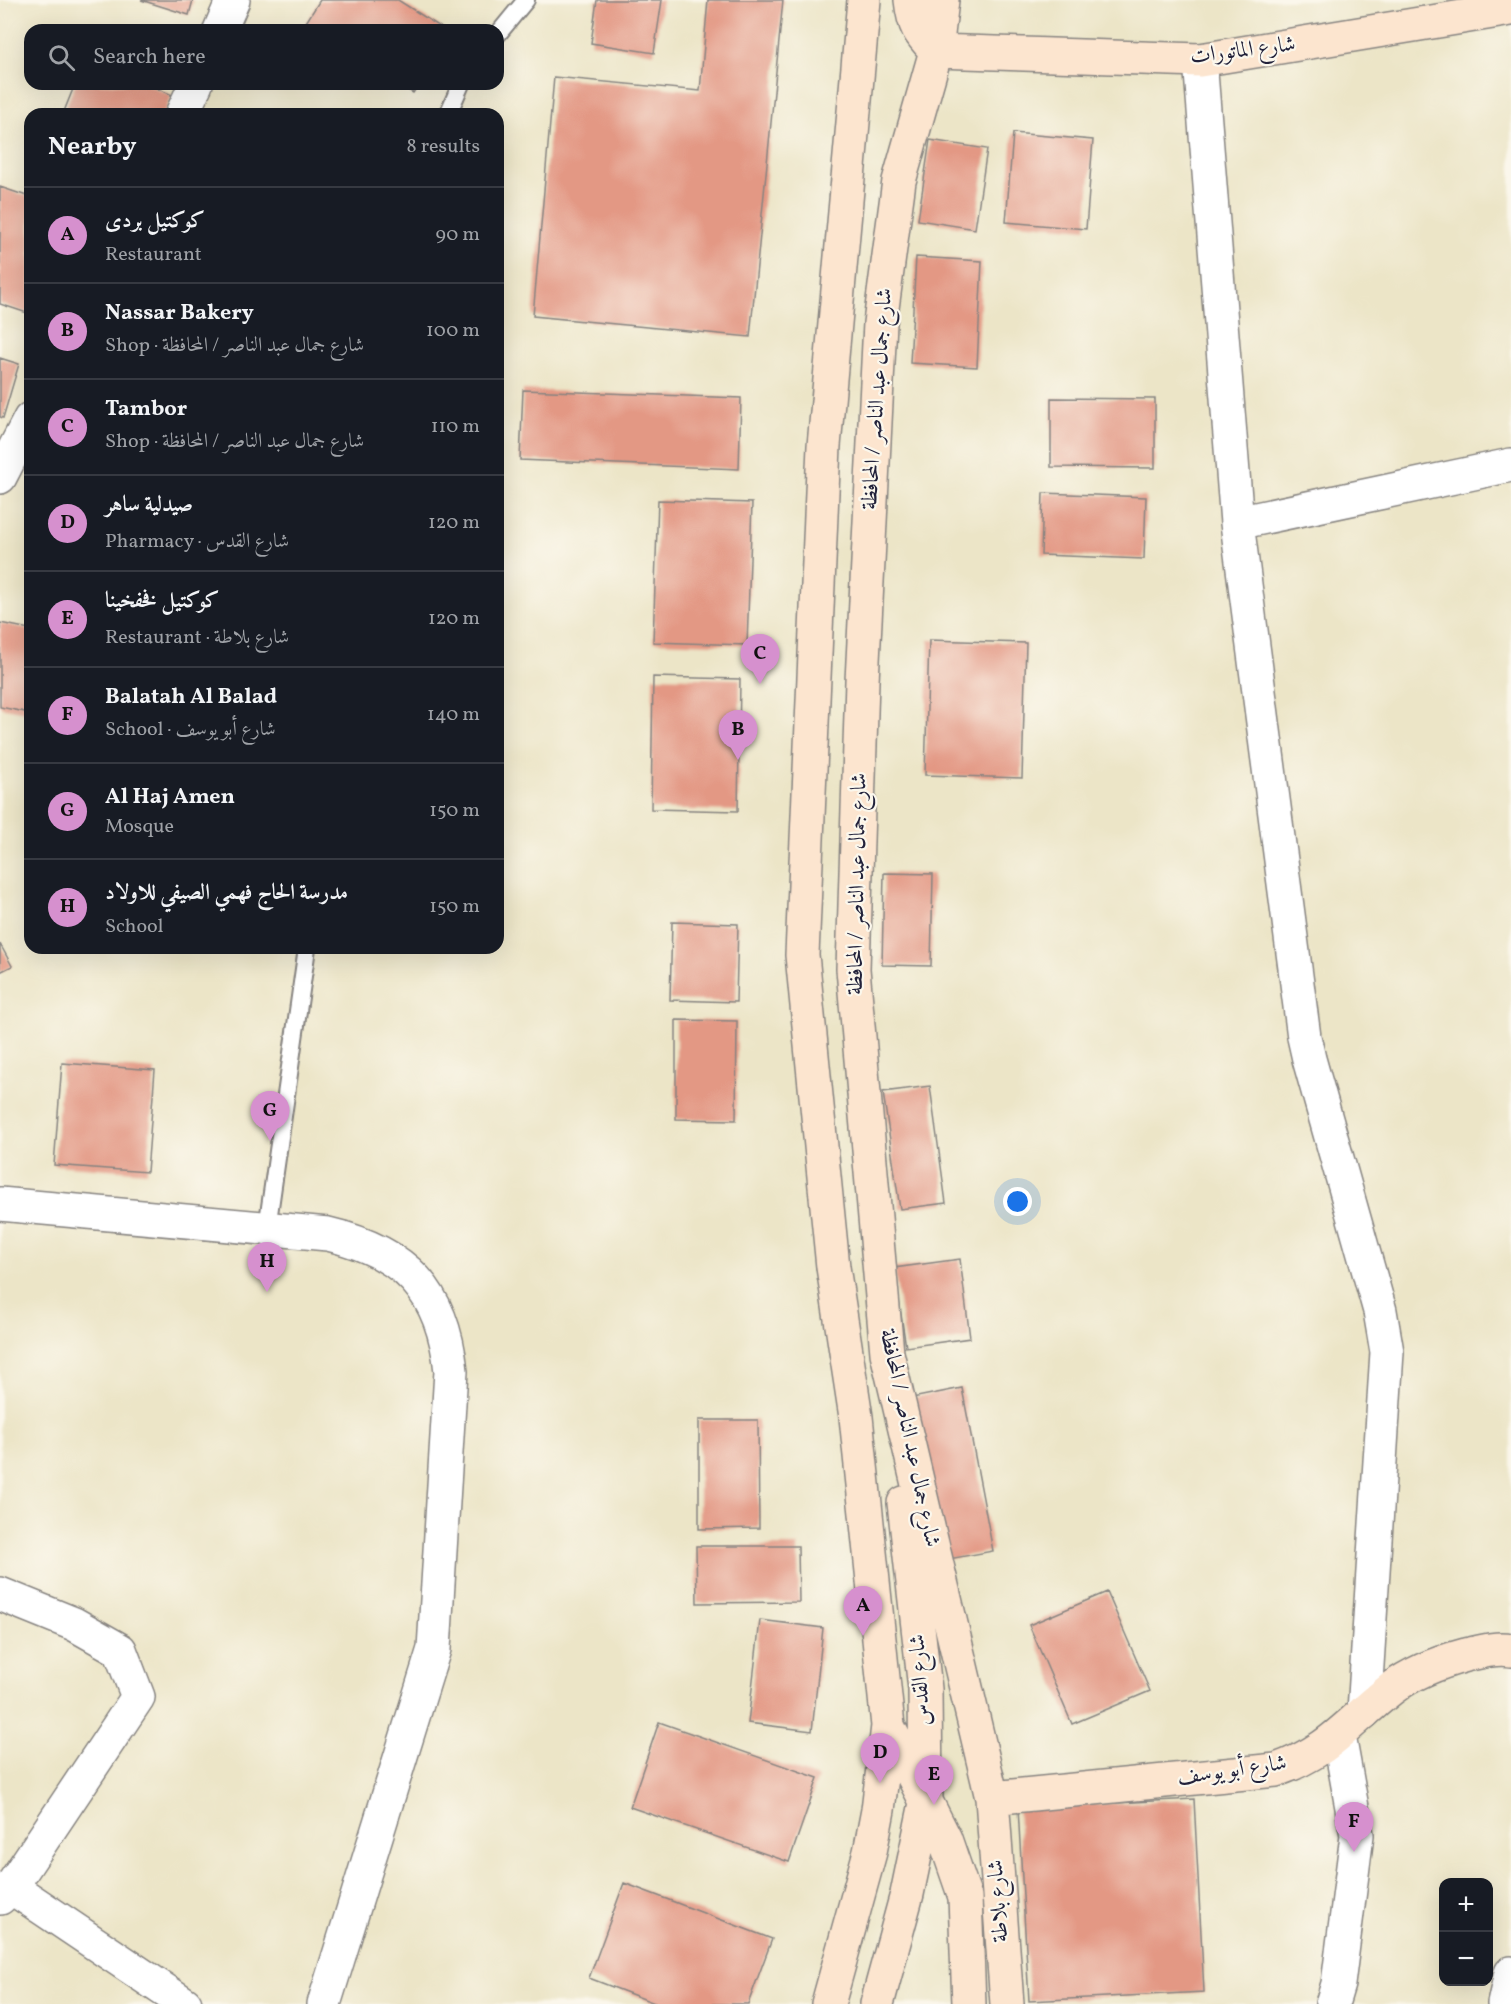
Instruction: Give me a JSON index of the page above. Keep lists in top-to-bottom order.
{
  "streets": {
    "main road": [
      "شارع الماتورات",
      "شارع جمال عبد الناصر / المحافظة",
      "شارع القدس",
      "شارع أبو يوسف",
      "شارع بلاطة"
    ]
  },
  "crossings": [
    ["شارع الماتورات", "شارع جمال عبد الناصر / المحافظة"],
    ["شارع جمال عبد الناصر / المحافظة", "شارع القدس"],
    ["شارع جمال عبد الناصر / المحافظة", "شارع أبو يوسف"],
    ["شارع جمال عبد الناصر / المحافظة", "شارع بلاطة"],
    ["شارع القدس", "شارع بلاطة"],
    ["شارع أبو يوسف", "شارع بلاطة"]
  ],
  "page": {
    "search": "Search here",
    "heading": ["Nearby", "8 results"],
    "list": [
      {
        "mark": "A",
        "name": "كوكتيل بردى",
        "note": "Restaurant",
        "value": "90 m"
      },
      {
        "mark": "B",
        "name": "Nassar Bakery",
        "note": "Shop · شارع جمال عبد الناصر / المحافظة",
        "value": "100 m"
      },
      {
        "mark": "C",
        "name": "Tambor",
        "note": "Shop · شارع جمال عبد الناصر / المحافظة",
        "value": "110 m"
      },
      {
        "mark": "D",
        "name": "صيدلية ساهر",
        "note": "Pharmacy · شارع القدس",
        "value": "120 m"
      },
      {
        "mark": "E",
        "name": "كوكتيل فخفخينا",
        "note": "Restaurant · شارع بلاطة",
        "value": "120 m"
      },
      {
        "mark": "F",
        "name": "Balatah Al Balad",
        "note": "School · شارع أبو يوسف",
        "value": "140 m"
      },
      {
        "mark": "G",
        "name": "Al Haj Amen",
        "note": "Mosque",
        "value": "150 m"
      },
      {
        "mark": "H",
        "name": "مدرسة الحاج فهمي الصيفي للاولاد",
        "note": "School",
        "value": "150 m"
      }
    ],
    "pins": [
      "C",
      "B",
      "G",
      "H",
      "A",
      "D",
      "E",
      "F"
    ],
    "map_buttons": ["+", "−"]
  }
}
